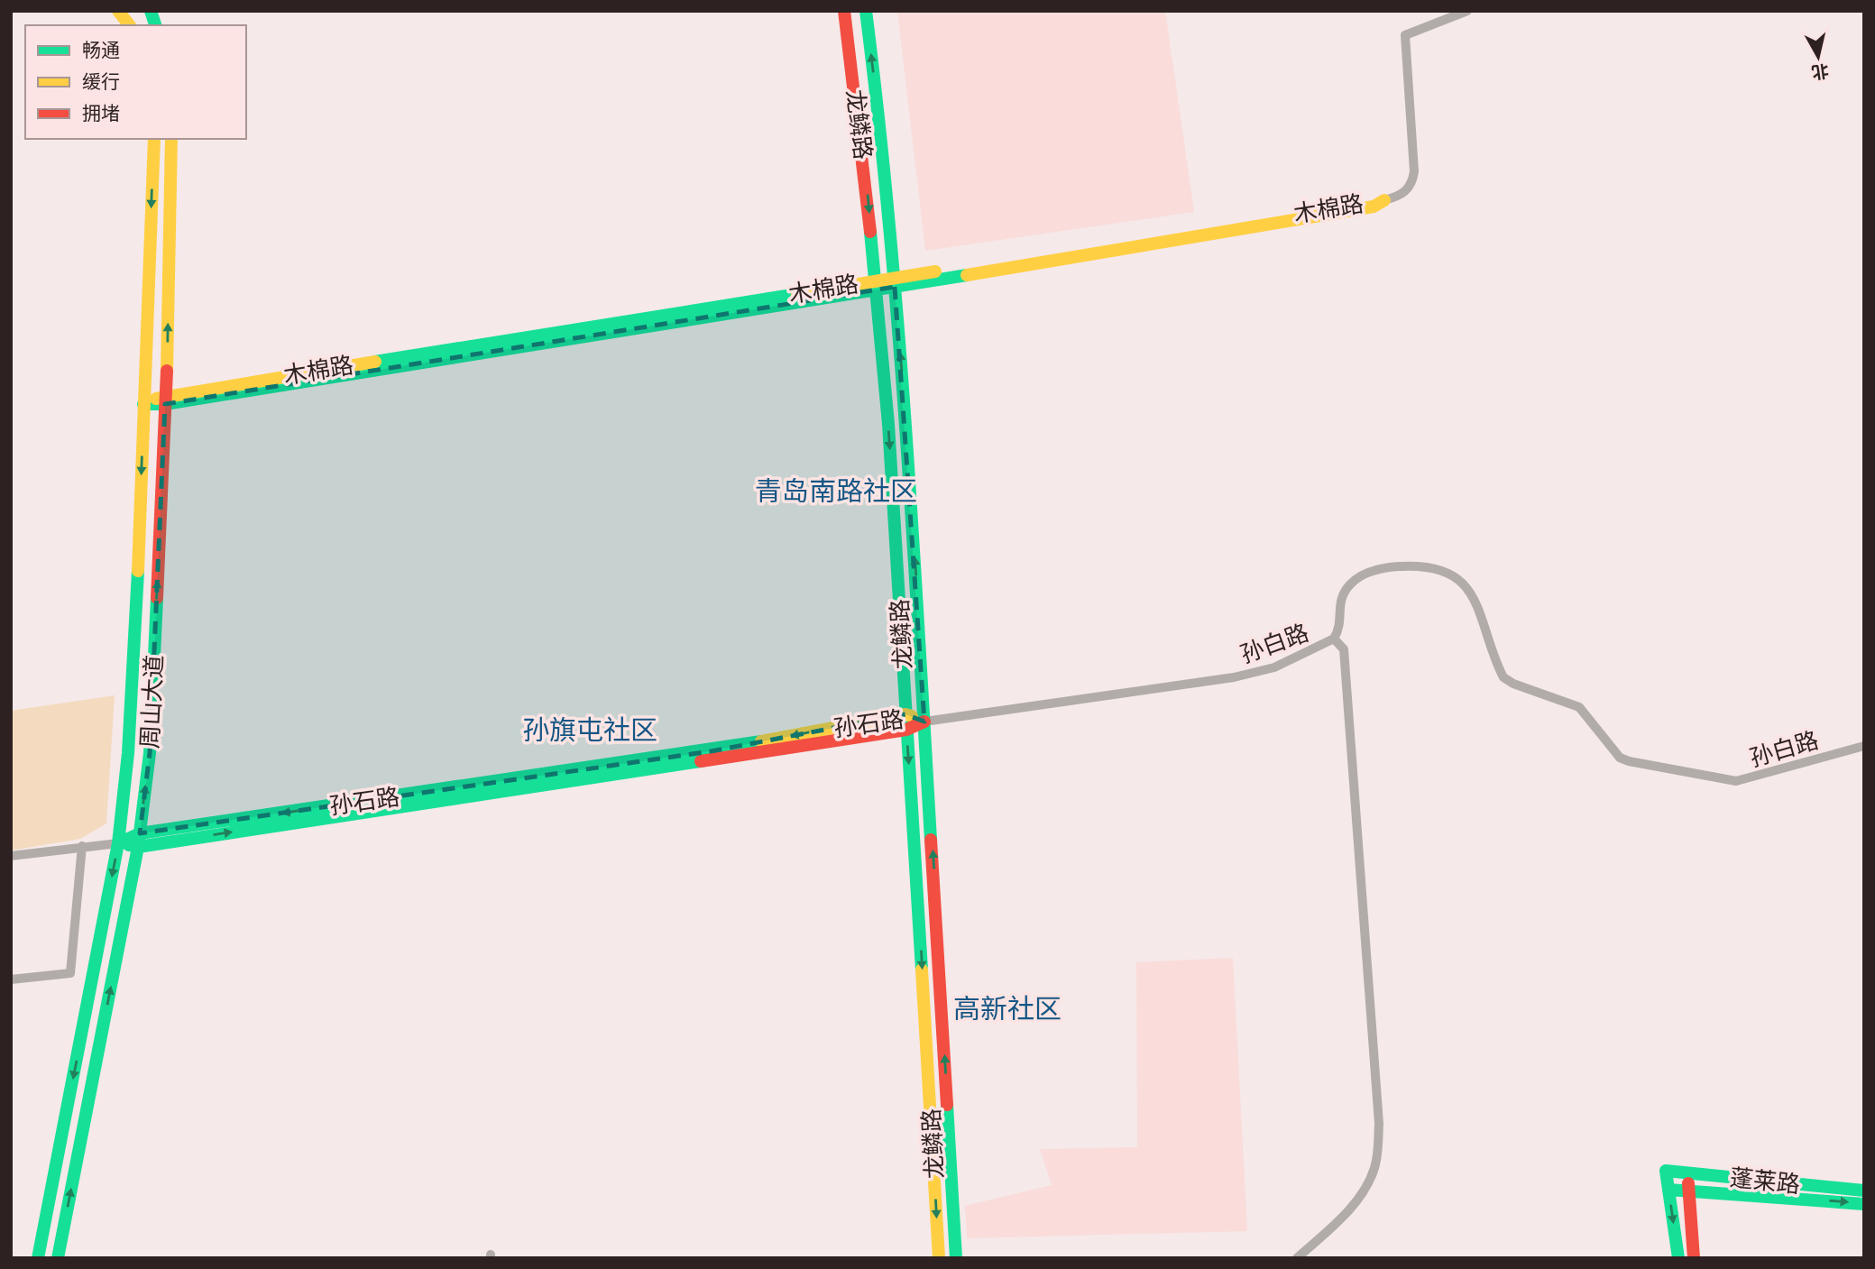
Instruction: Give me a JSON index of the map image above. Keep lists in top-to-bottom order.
{
  "streets": {
    "main road": [
      "龙鳞路",
      "木棉路",
      "周山大道",
      "孙石路",
      "蓬莱路"
    ],
    "street": ["孙白路"]
  },
  "crossings": [
    ["龙鳞路", "木棉路"],
    ["龙鳞路", "孙白路"],
    ["龙鳞路", "孙石路"],
    ["木棉路", "周山大道"],
    ["孙白路", "孙石路"],
    ["周山大道", "孙石路"]
  ],
  "districts": ["青岛南路社区", "孙旗屯社区", "高新社区"],
  "legend": ["畅通", "缓行", "拥堵"],
  "north": "bottom"
}
